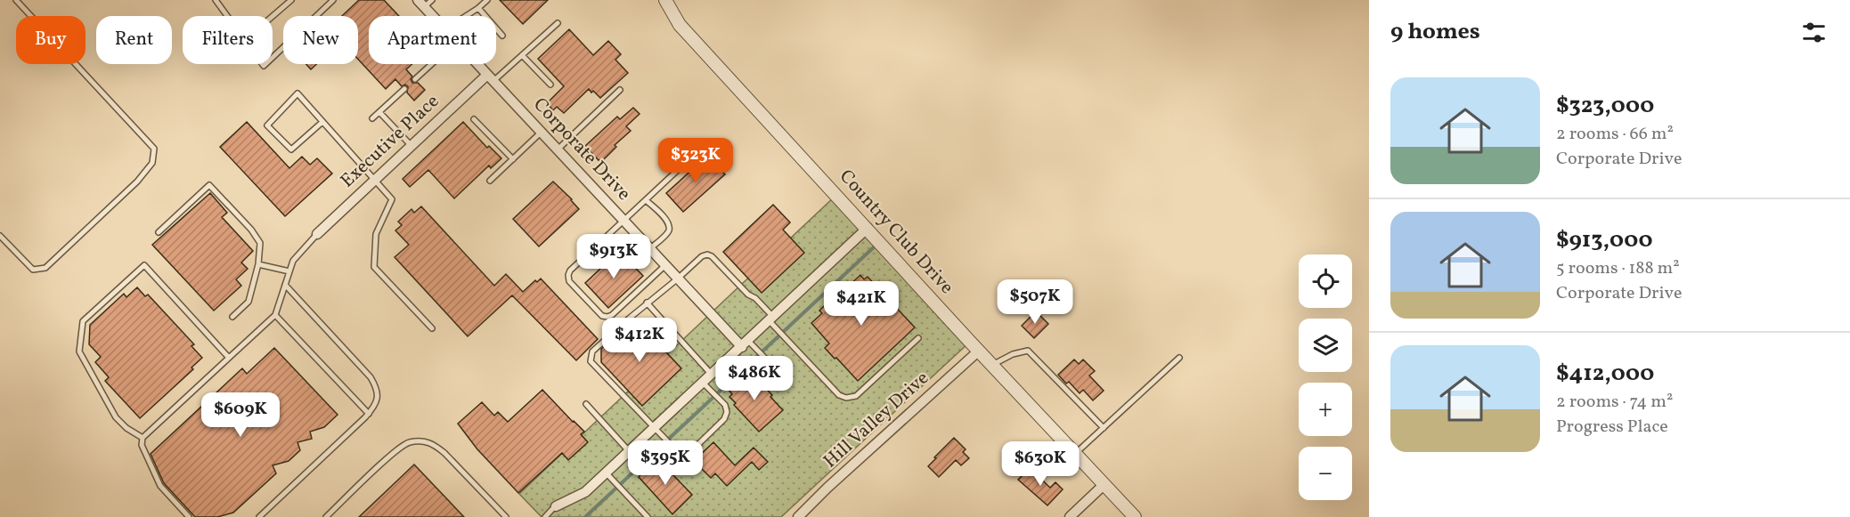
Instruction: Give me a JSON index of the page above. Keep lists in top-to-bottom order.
{
  "streets": {
    "street": [
      "Executive Place",
      "Corporate Drive",
      "Country Club Drive",
      "Hill Valley Drive"
    ]
  },
  "crossings": [
    ["Executive Place", "Corporate Drive"],
    ["Country Club Drive", "Hill Valley Drive"]
  ],
  "page": {
    "heading": "9 homes",
    "chip": [
      "Buy",
      "Rent",
      "Filters",
      "New",
      "Apartment"
    ],
    "list": [
      {
        "name": "$323,000",
        "note": "2 rooms · 66 m² · Corporate Drive"
      },
      {
        "name": "$913,000",
        "note": "5 rooms · 188 m² · Corporate Drive"
      },
      {
        "name": "$412,000",
        "note": "2 rooms · 74 m² · Progress Place"
      }
    ],
    "price": [
      "$323K",
      "$913K",
      "$507K",
      "$421K",
      "$412K",
      "$486K",
      "$609K",
      "$395K",
      "$630K"
    ],
    "map_buttons": ["+", "−"]
  }
}
